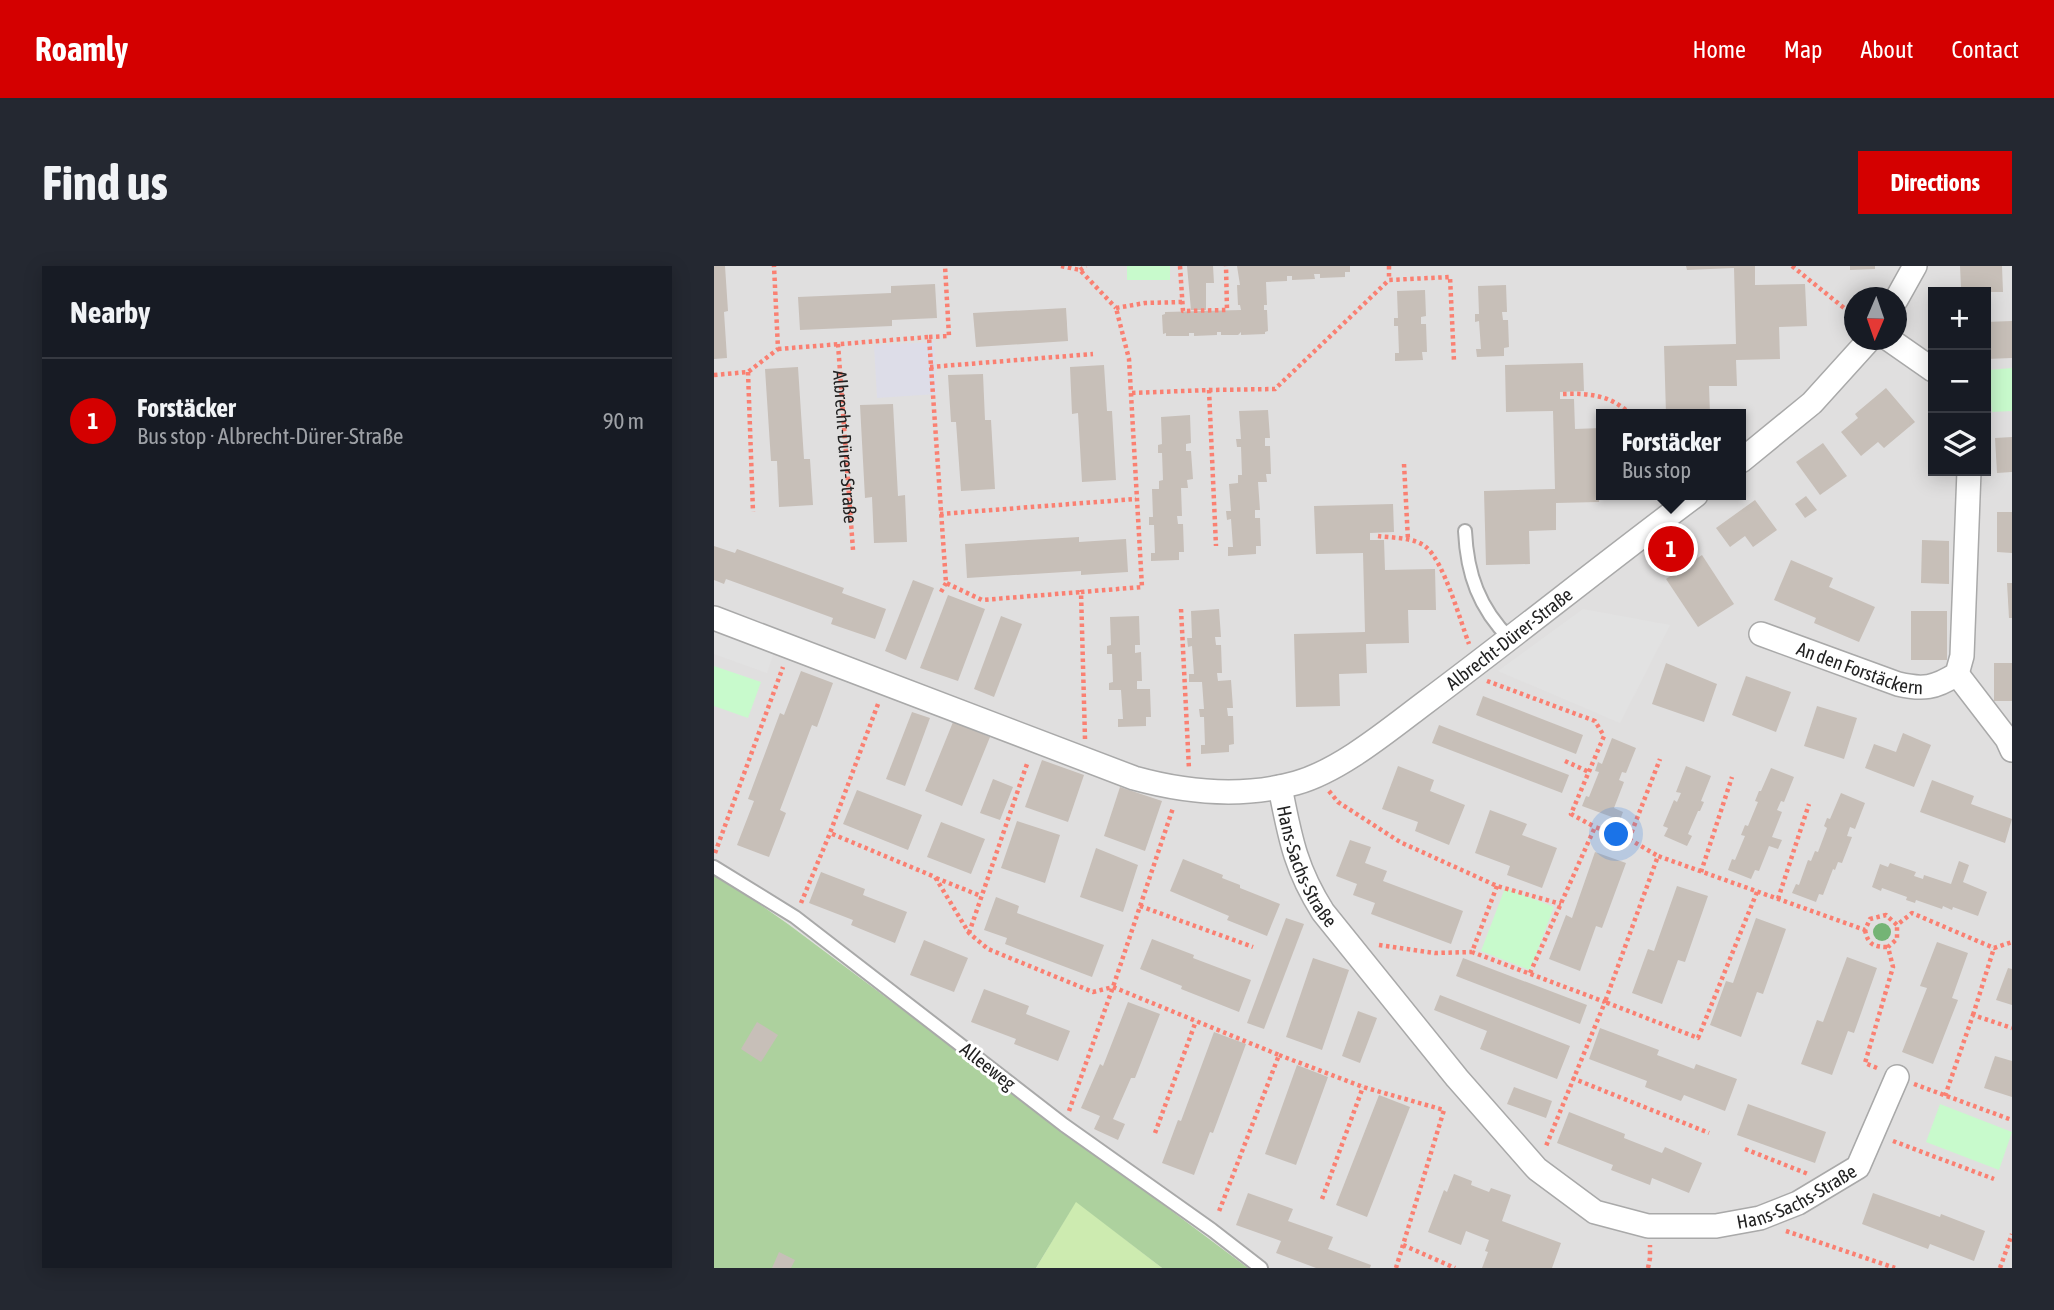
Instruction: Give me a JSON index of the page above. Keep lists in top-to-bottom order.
{
  "streets": {
    "street": ["Albrecht-Dürer-Straße", "An den Forstäckern", "Hans-Sachs-Straße"],
    "lane": ["Alleeweg"]
  },
  "crossings": [
    ["Albrecht-Dürer-Straße", "Hans-Sachs-Straße"]
  ],
  "north": "bottom",
  "page": {
    "header": "Roamly",
    "nav": [
      "Home",
      "Map",
      "About",
      "Contact"
    ],
    "buttons": "Directions",
    "title": "Find us",
    "heading": "Nearby",
    "map_buttons": ["+", "−"],
    "list": [
      {
        "mark": "1",
        "name": "Forstäcker",
        "note": "Bus stop · Albrecht-Dürer-Straße",
        "value": "90 m"
      }
    ],
    "popup": ["Forstäcker", "Bus stop"],
    "pins": "1"
  }
}
